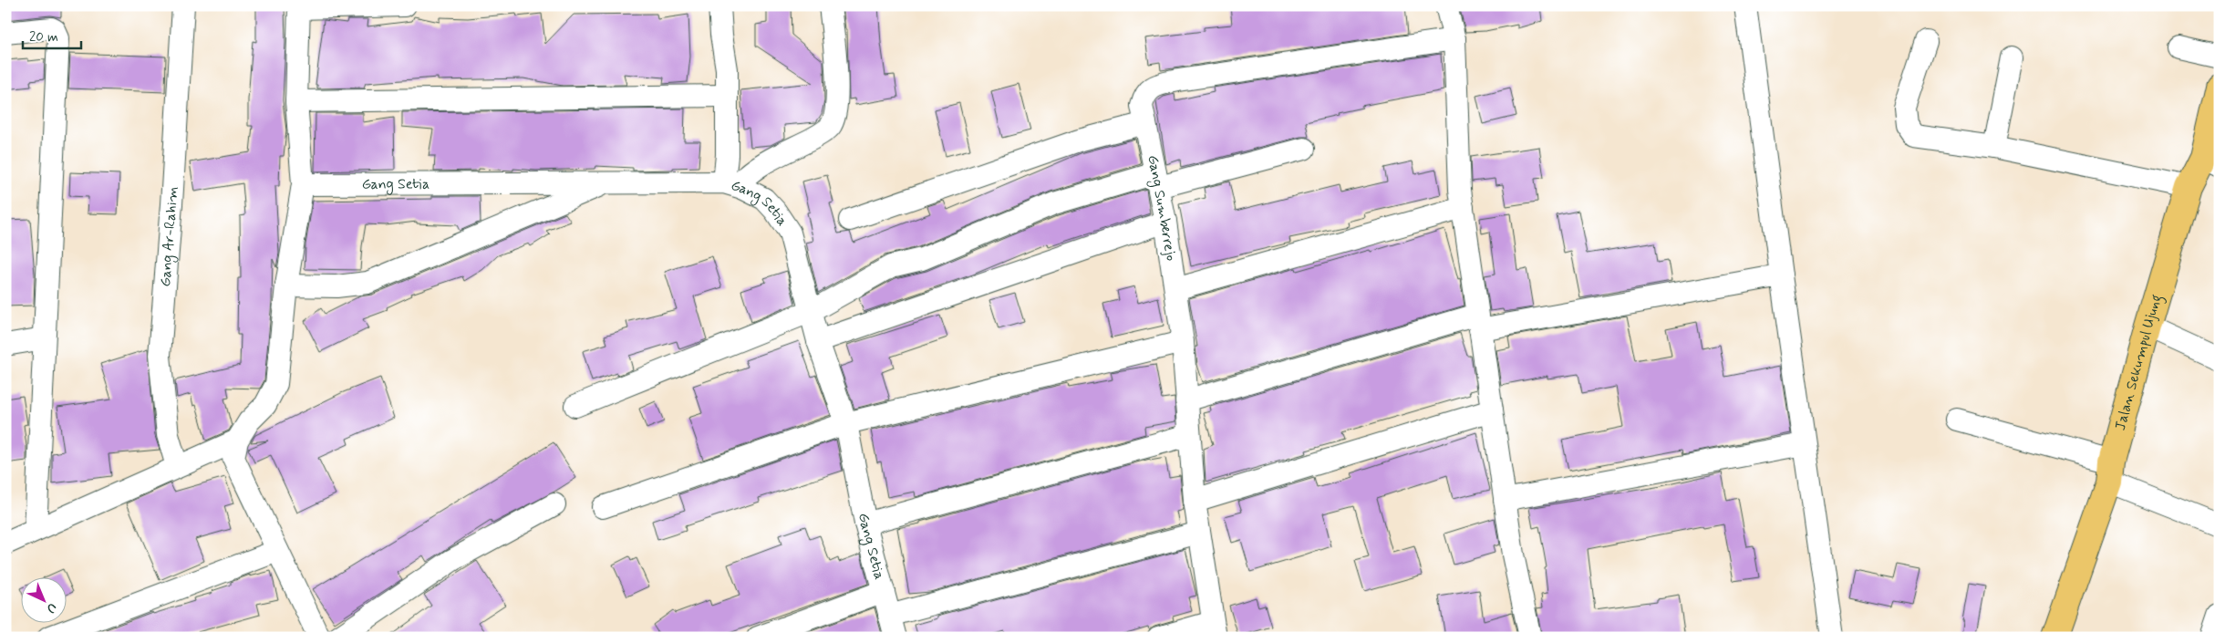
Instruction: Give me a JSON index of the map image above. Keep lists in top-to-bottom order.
{
  "streets": {
    "main road": ["Jalan Sekumpul Ujung"],
    "street": ["Gang Setia", "Gang Sumberrejo", "Gang Ar-Rahim"]
  },
  "scale_bar": "20 m",
  "north": "bottom right"
}
